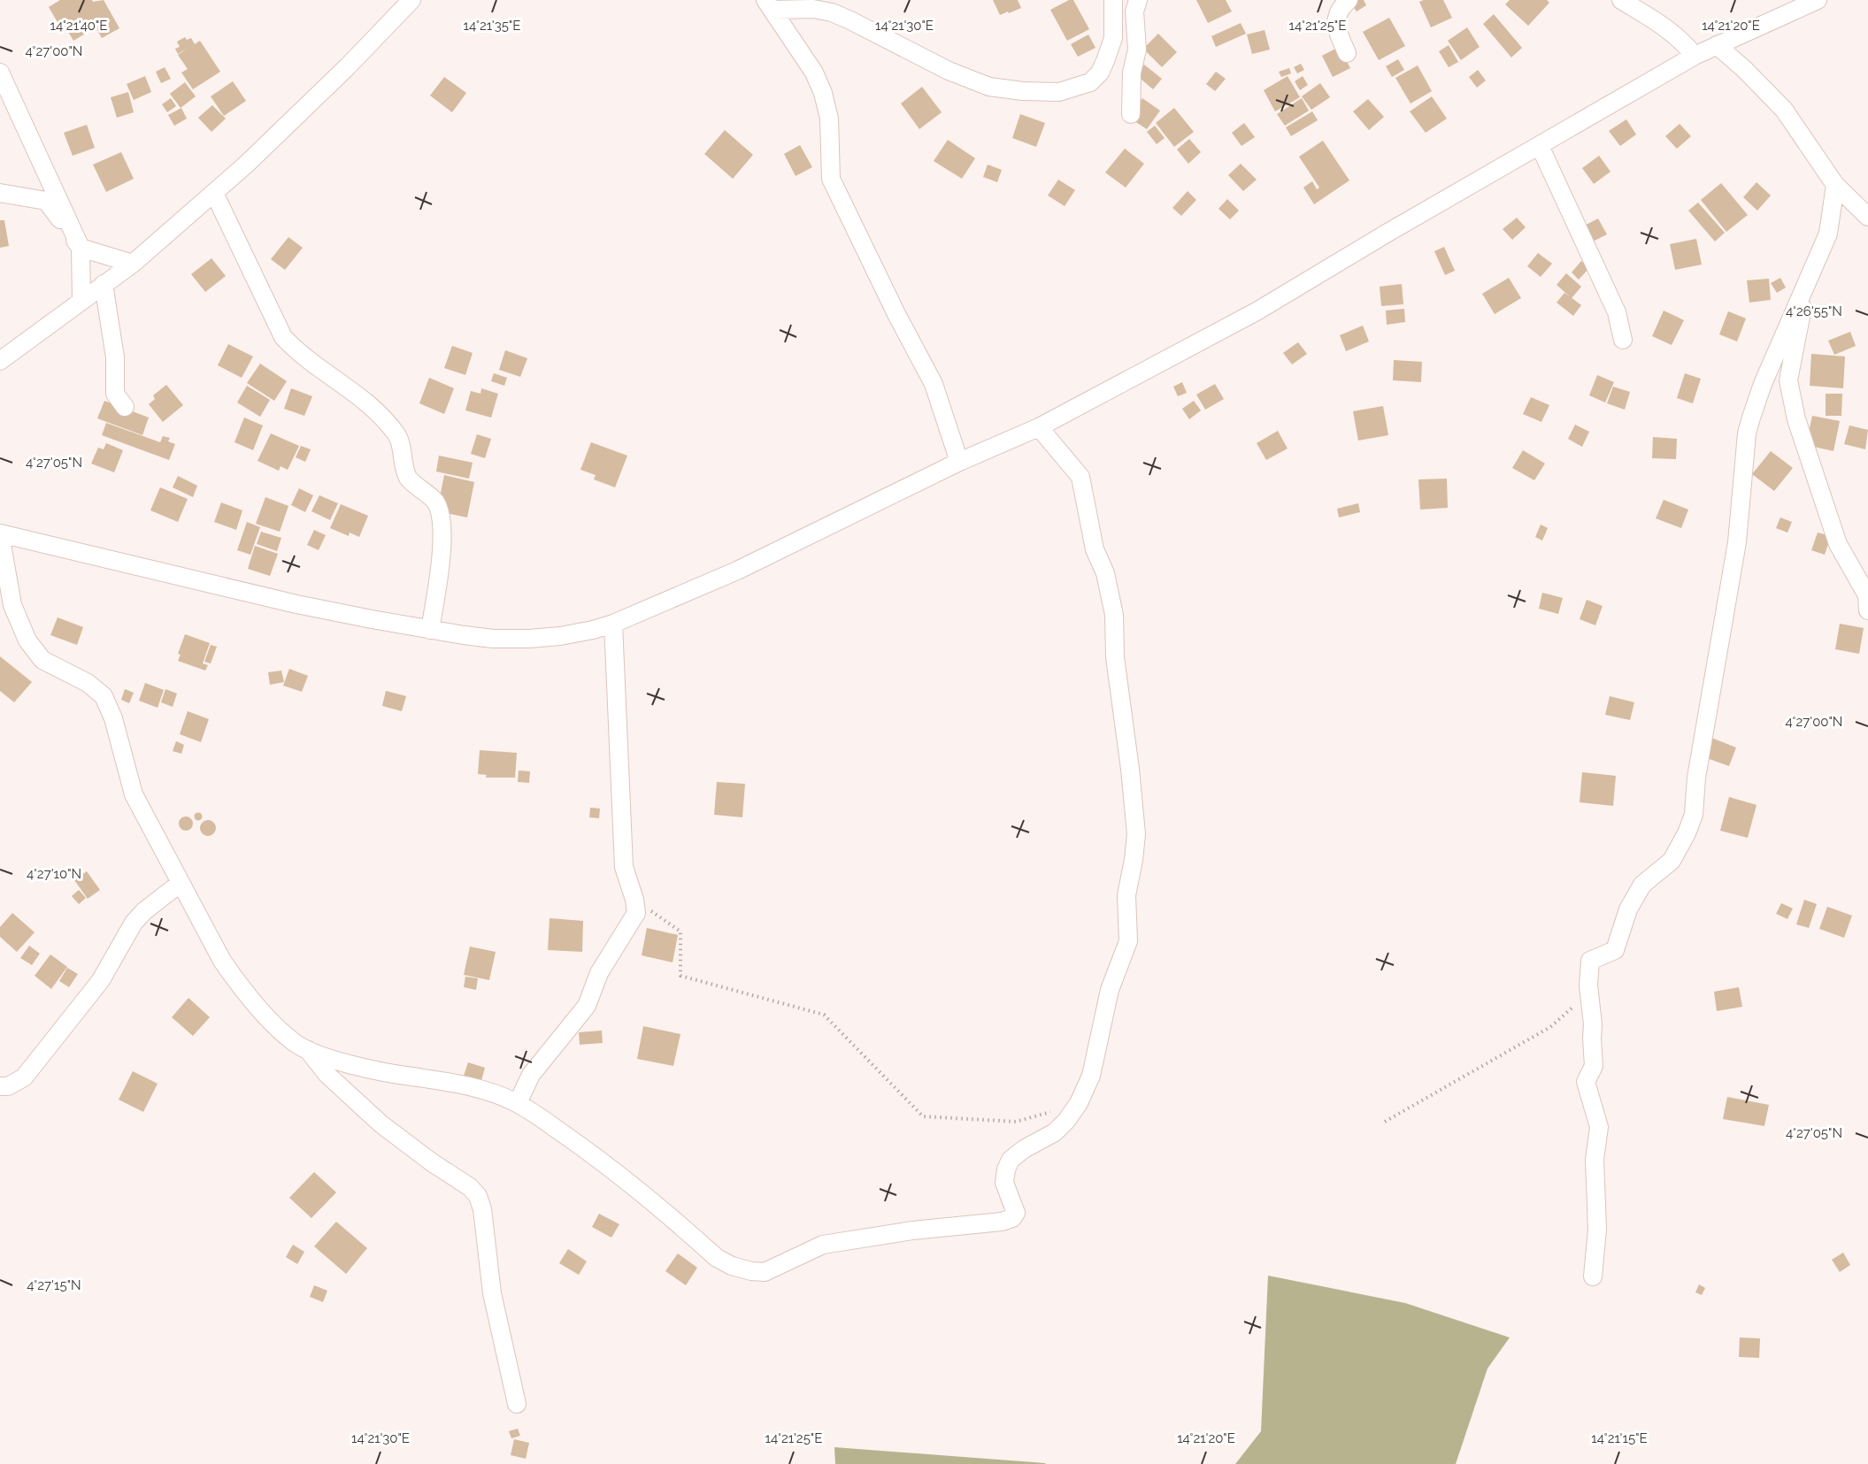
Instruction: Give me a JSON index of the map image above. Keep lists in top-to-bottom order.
{
  "coordinates": [
    "14°21'40\"E",
    "14°21'35\"E",
    "14°21'30\"E",
    "14°21'25\"E",
    "14°21'20\"E",
    "4°27'00\"N",
    "4°26'55\"N",
    "4°27'05\"N",
    "4°27'10\"N",
    "4°27'15\"N",
    "14°21'15\"E"
  ]
}
